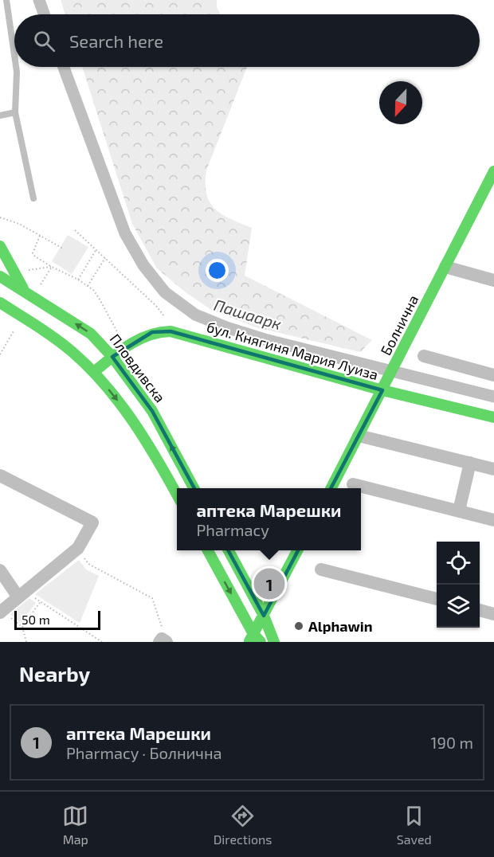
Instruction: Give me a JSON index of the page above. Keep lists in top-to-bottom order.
{
  "streets": {
    "street": ["Болнична", "бул. Княгиня Мария Луиза", "Пловдивска"]
  },
  "crossings": [
    ["Болнична", "бул. Княгиня Мария Луиза"],
    ["бул. Княгиня Мария Луиза", "Пловдивска"]
  ],
  "water": ["Пашаарк"],
  "places": ["Alphawin"],
  "scale_bar": "50 m",
  "north": "bottom",
  "page": {
    "search": "Search here",
    "popup": ["аптека Марешки", "Pharmacy"],
    "pins": "1",
    "scale": "50 m",
    "heading": "Nearby",
    "list": [
      {
        "mark": "1",
        "name": "аптека Марешки",
        "note": "Pharmacy · Болнична",
        "value": "190 m"
      }
    ],
    "nav": ["Map", "Directions", "Saved"]
  }
}
